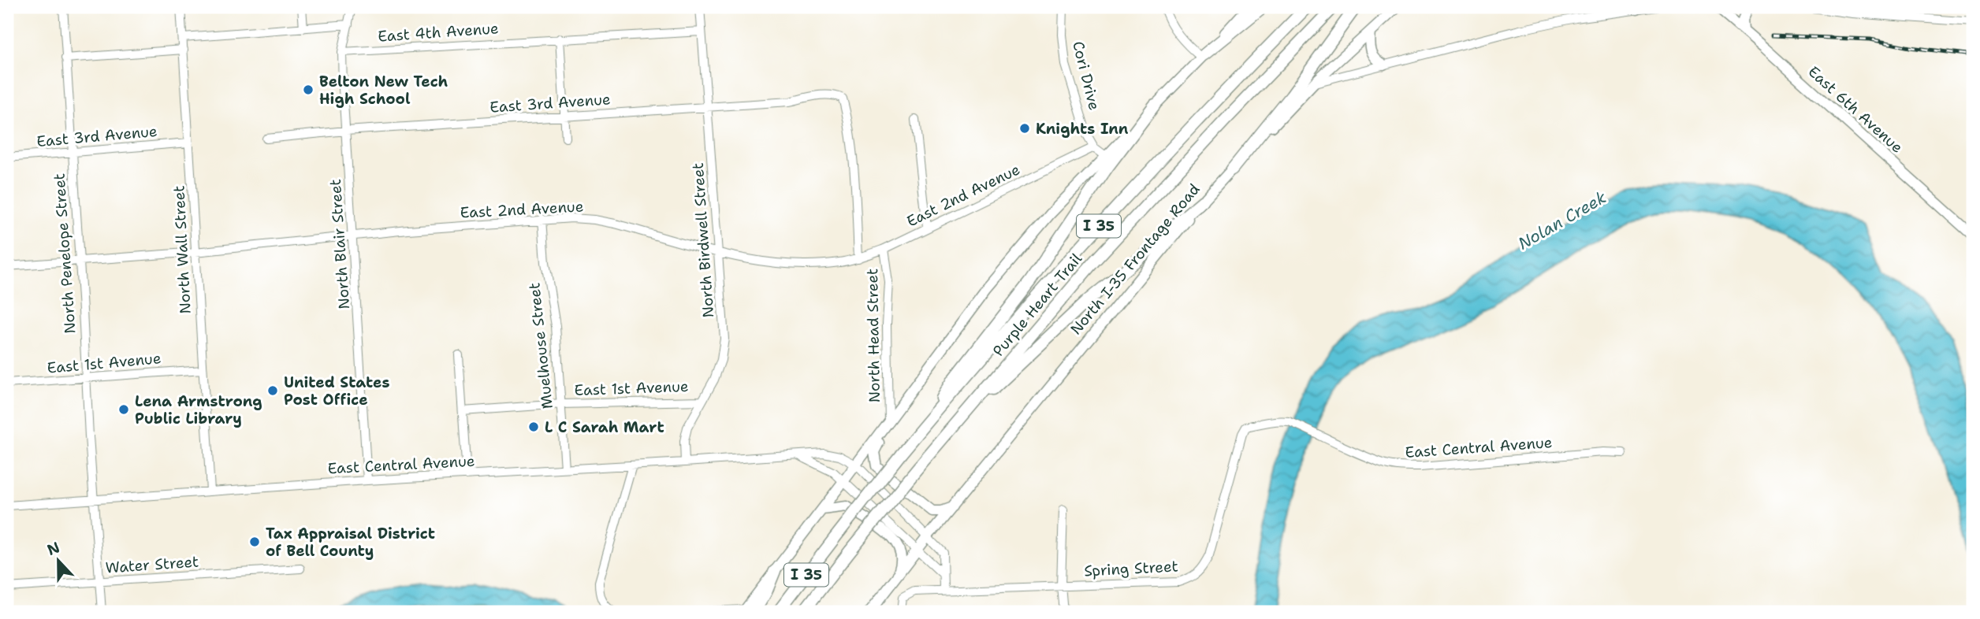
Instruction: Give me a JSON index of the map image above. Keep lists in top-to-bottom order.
{
  "streets": {
    "highway": ["I 35", "Purple Heart Trail"],
    "main road": ["East 6th Avenue", "North I-35 Frontage Road"],
    "street": [
      "East 4th Avenue",
      "Cori Drive",
      "East 3rd Avenue",
      "East 2nd Avenue",
      "North Birdwell Street",
      "North Blair Street",
      "North Wall Street",
      "North Penelope Street",
      "North Head Street",
      "Muelhouse Street",
      "East 1st Avenue",
      "East Central Avenue",
      "Water Street",
      "Spring Street"
    ]
  },
  "crossings": [
    ["East 4th Avenue", "North Birdwell Street"],
    ["East 4th Avenue", "North Blair Street"],
    ["Cori Drive", "East 2nd Avenue"],
    ["East 3rd Avenue", "North Birdwell Street"],
    ["East 3rd Avenue", "North Blair Street"],
    ["East 3rd Avenue", "North Wall Street"],
    ["East 3rd Avenue", "North Penelope Street"],
    ["East 3rd Avenue", "North Head Street"],
    ["East 2nd Avenue", "North Birdwell Street"],
    ["East 2nd Avenue", "North Blair Street"],
    ["East 2nd Avenue", "North Wall Street"],
    ["East 2nd Avenue", "North Penelope Street"],
    ["East 2nd Avenue", "North Head Street"],
    ["East 2nd Avenue", "Muelhouse Street"],
    ["North Birdwell Street", "East 1st Avenue"],
    ["North Birdwell Street", "East Central Avenue"],
    ["North Blair Street", "East Central Avenue"],
    ["North Wall Street", "East 1st Avenue"],
    ["North Wall Street", "East Central Avenue"],
    ["North Penelope Street", "East 1st Avenue"],
    ["North Penelope Street", "East Central Avenue"],
    ["North Penelope Street", "Water Street"],
    ["North I-35 Frontage Road", "East Central Avenue"],
    ["Muelhouse Street", "East 1st Avenue"],
    ["Muelhouse Street", "East Central Avenue"],
    ["East Central Avenue", "Spring Street"]
  ],
  "water": ["Nolan Creek"],
  "places": [
    "Belton New Tech High School",
    "Knights Inn",
    "United States Post Office",
    "Lena Armstrong Public Library",
    "L C Sarah Mart",
    "Tax Appraisal District of Bell County"
  ],
  "north": "top"
}
